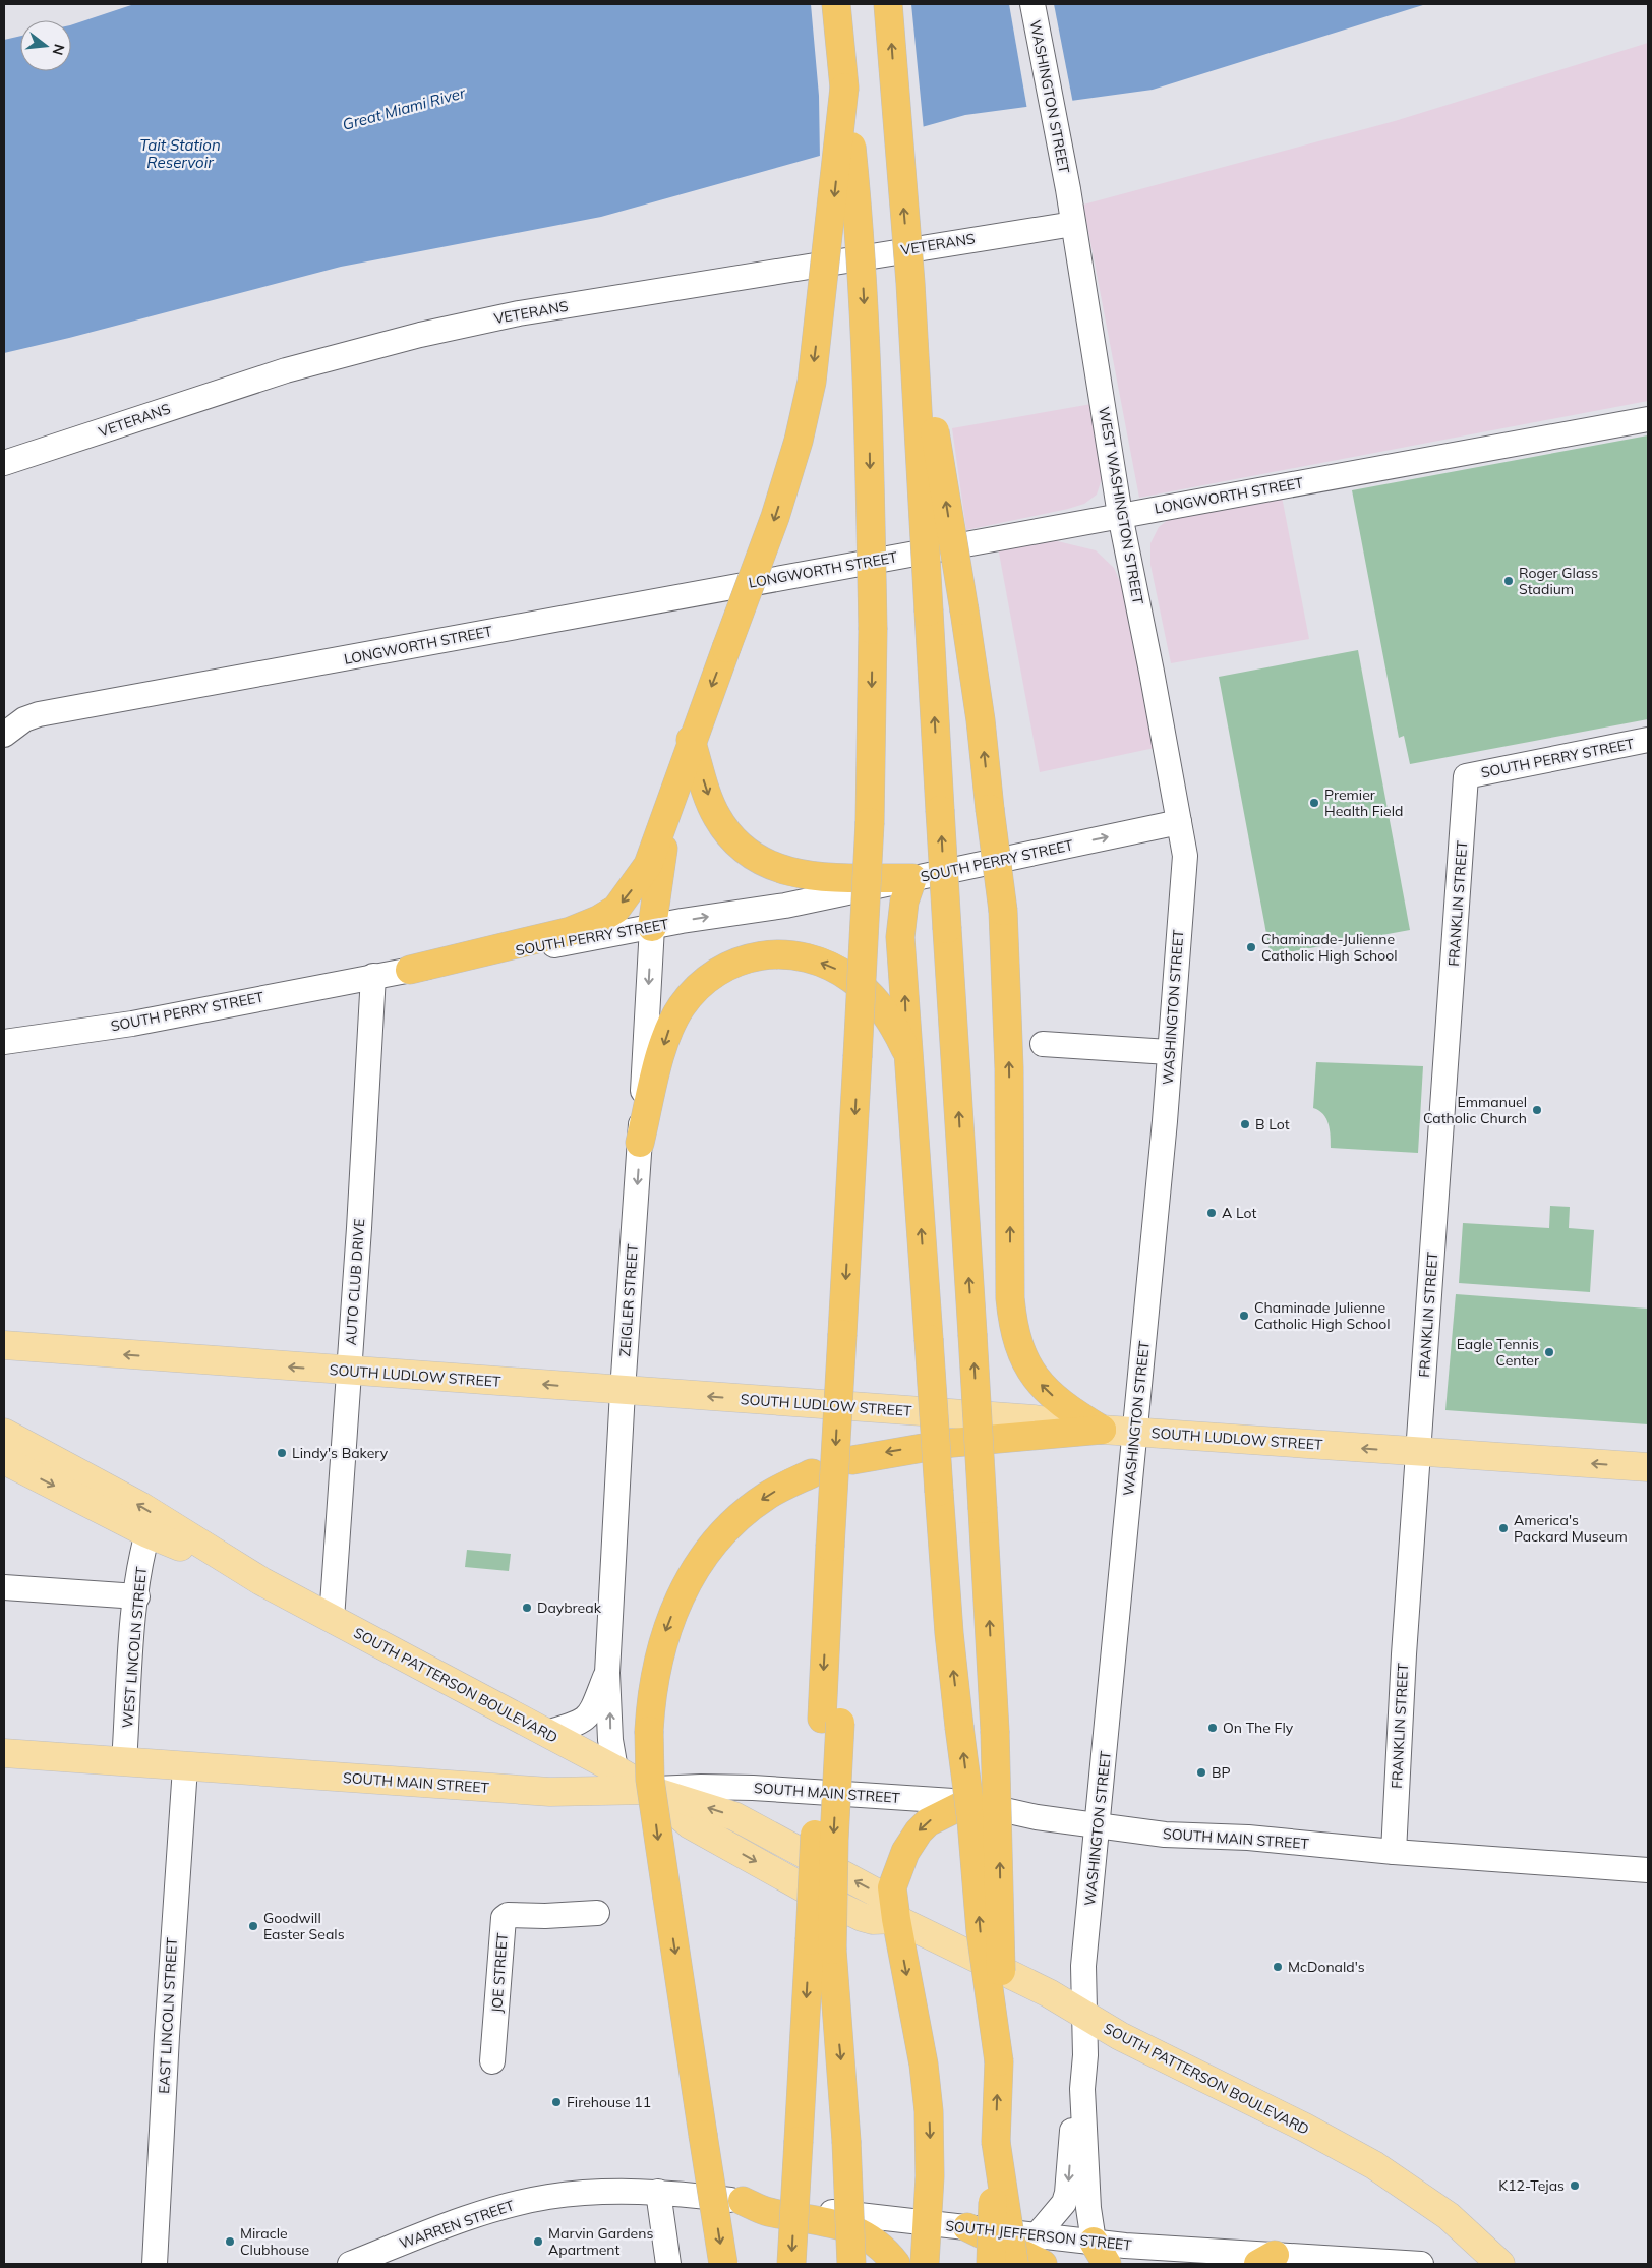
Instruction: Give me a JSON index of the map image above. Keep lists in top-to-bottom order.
{
  "streets": {
    "main road": ["SOUTH LUDLOW STREET", "SOUTH PATTERSON BOULEVARD", "SOUTH MAIN STREET"],
    "street": [
      "WASHINGTON STREET",
      "VETERANS",
      "LONGWORTH STREET",
      "WEST WASHINGTON STREET",
      "SOUTH PERRY STREET",
      "FRANKLIN STREET",
      "AUTO CLUB DRIVE",
      "ZEIGLER STREET",
      "WEST LINCOLN STREET",
      "JOE STREET",
      "EAST LINCOLN STREET",
      "WARREN STREET",
      "SOUTH JEFFERSON STREET"
    ]
  },
  "crossings": [
    ["WASHINGTON STREET", "WEST WASHINGTON STREET"],
    ["WASHINGTON STREET", "SOUTH PERRY STREET"],
    ["WASHINGTON STREET", "SOUTH LUDLOW STREET"],
    ["WASHINGTON STREET", "SOUTH PATTERSON BOULEVARD"],
    ["WASHINGTON STREET", "SOUTH MAIN STREET"],
    ["VETERANS", "WEST WASHINGTON STREET"],
    ["LONGWORTH STREET", "WEST WASHINGTON STREET"],
    ["WEST WASHINGTON STREET", "SOUTH PERRY STREET"],
    ["SOUTH PERRY STREET", "FRANKLIN STREET"],
    ["SOUTH PERRY STREET", "AUTO CLUB DRIVE"],
    ["SOUTH PERRY STREET", "ZEIGLER STREET"],
    ["FRANKLIN STREET", "SOUTH LUDLOW STREET"],
    ["FRANKLIN STREET", "SOUTH MAIN STREET"],
    ["AUTO CLUB DRIVE", "SOUTH LUDLOW STREET"],
    ["AUTO CLUB DRIVE", "SOUTH PATTERSON BOULEVARD"],
    ["ZEIGLER STREET", "SOUTH LUDLOW STREET"],
    ["ZEIGLER STREET", "SOUTH PATTERSON BOULEVARD"],
    ["WEST LINCOLN STREET", "SOUTH PATTERSON BOULEVARD"],
    ["WEST LINCOLN STREET", "SOUTH MAIN STREET"],
    ["SOUTH PATTERSON BOULEVARD", "SOUTH MAIN STREET"],
    ["SOUTH MAIN STREET", "EAST LINCOLN STREET"],
    ["WARREN STREET", "SOUTH JEFFERSON STREET"]
  ],
  "one_way": ["SOUTH PERRY STREET", "SOUTH LUDLOW STREET"],
  "water": ["Great Miami River", "Tait Station Reservoir"],
  "places": [
    "Roger Glass Stadium",
    "Premier Health Field",
    "Chaminade-Julienne Catholic High School",
    "Emmanuel Catholic Church",
    "B Lot",
    "A Lot",
    "Chaminade Julienne Catholic High School",
    "Eagle Tennis Center",
    "Lindy's Bakery",
    "America's Packard Museum",
    "Daybreak",
    "On The Fly",
    "BP",
    "Goodwill Easter Seals",
    "McDonald's",
    "Firehouse 11",
    "K12-Tejas",
    "Miracle Clubhouse",
    "Marvin Gardens Apartment"
  ],
  "north": "right"
}
